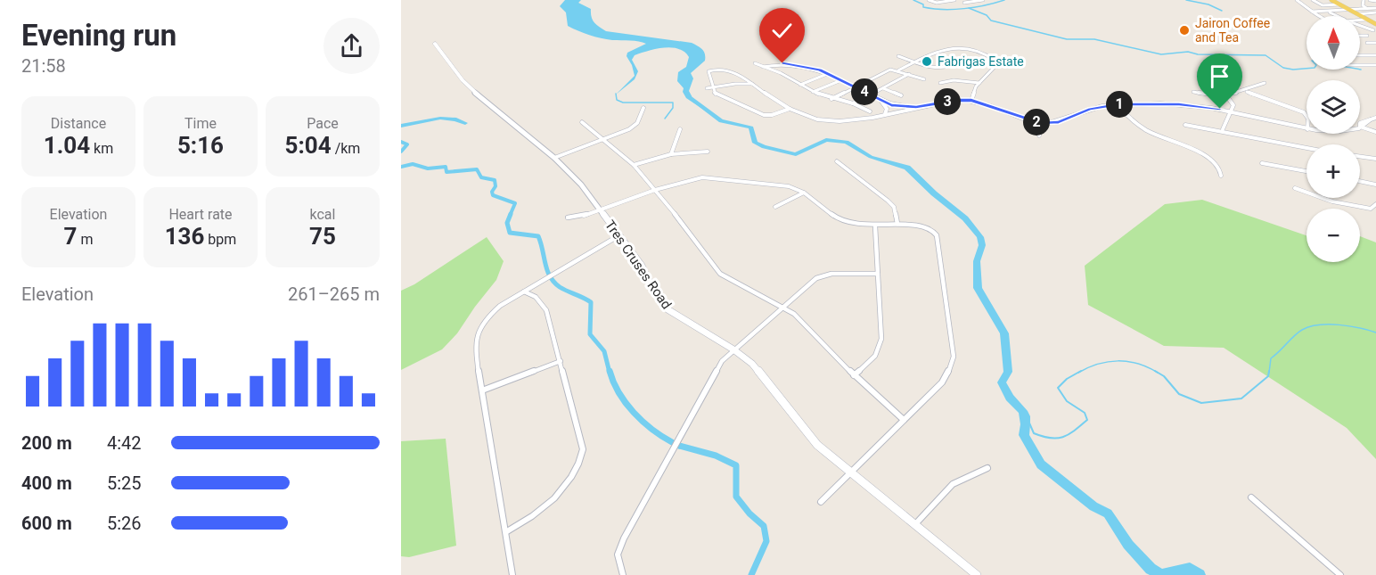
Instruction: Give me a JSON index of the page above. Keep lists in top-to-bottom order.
{
  "streets": {
    "main road": ["Tres Cruses Road"]
  },
  "places": ["Jairon Coffee and Tea", "Fabrigas Estate"],
  "north": "top",
  "page": {
    "heading": ["Evening run", "21:58"],
    "map_buttons": ["+", "−"],
    "pins": [
      "4",
      "3",
      "1",
      "2"
    ],
    "stats": [
      ["Distance", "1.04 km"],
      ["Time", "5:16"],
      ["Pace", "5:04 /km"],
      ["Elevation", "7 m"],
      ["Heart rate", "136 bpm"],
      ["kcal", "75"]
    ],
    "chart": ["Elevation", "261–265 m"],
    "list": [
      {
        "name": "200 m",
        "note": "4:42"
      },
      {
        "name": "400 m",
        "note": "5:25"
      },
      {
        "name": "600 m",
        "note": "5:26"
      }
    ]
  }
}
